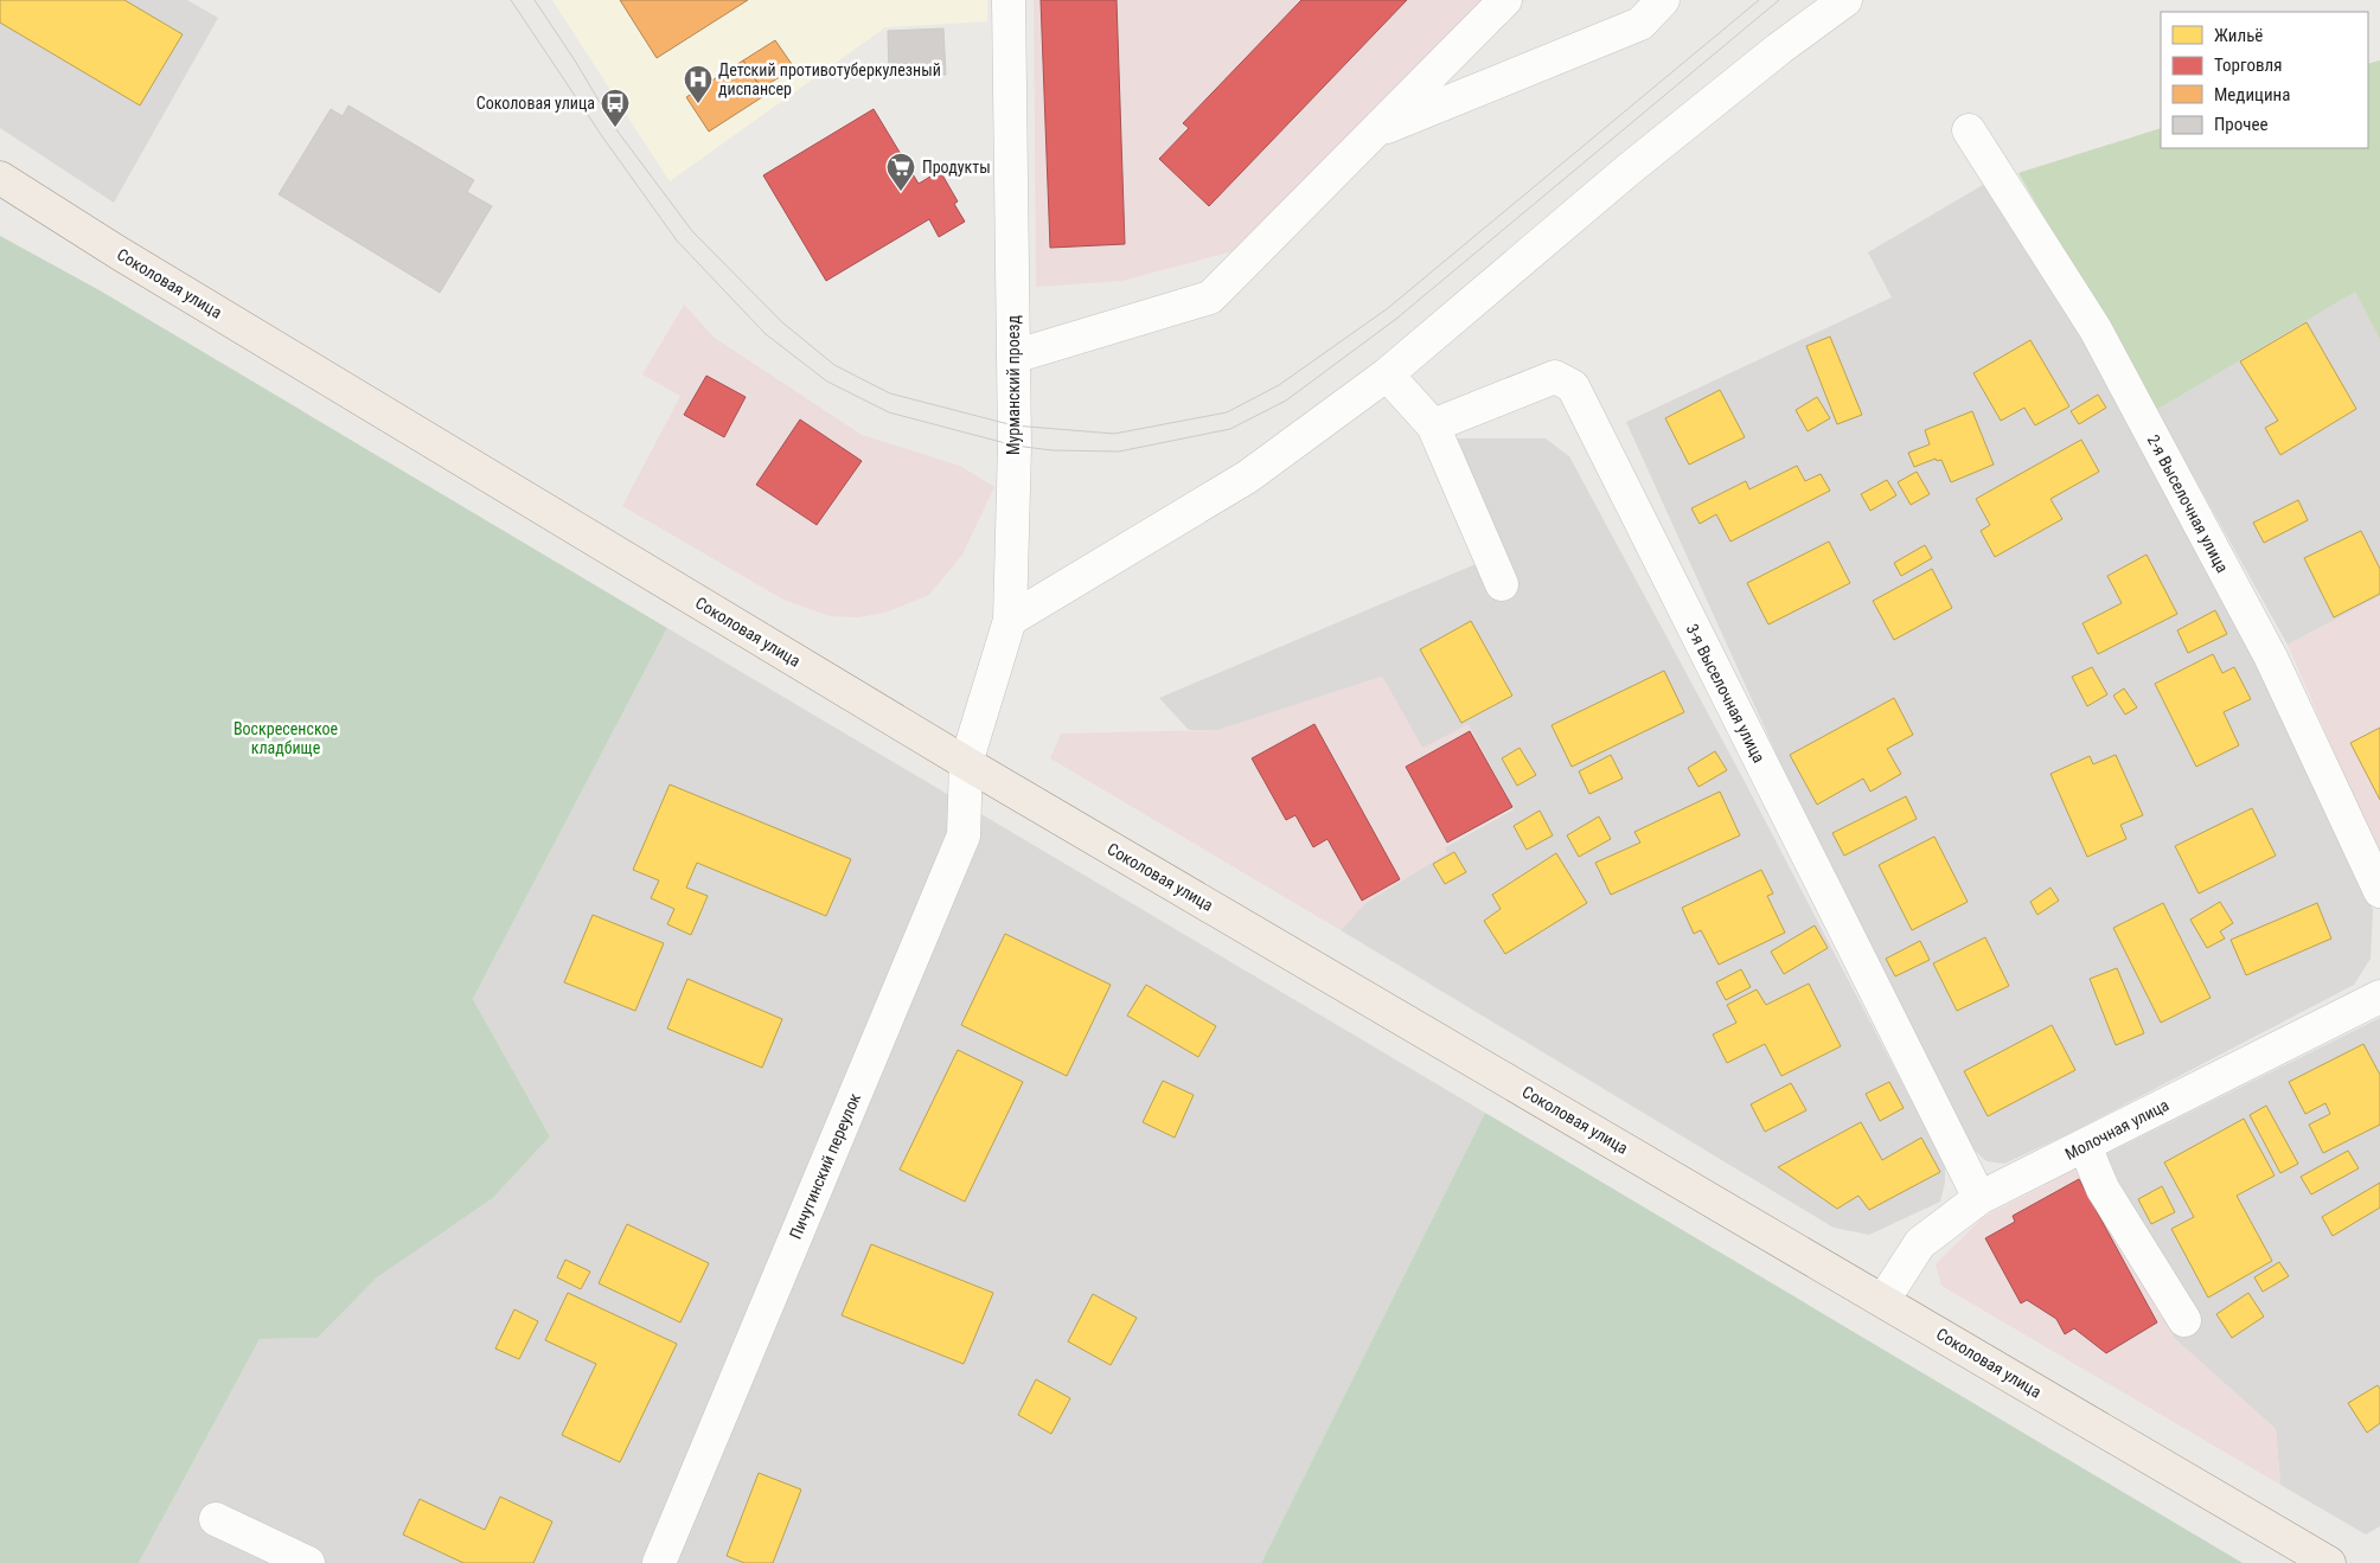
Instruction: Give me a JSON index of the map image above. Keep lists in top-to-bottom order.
{
  "streets": {
    "main road": ["Соколовая улица"],
    "street": [
      "Мурманский проезд",
      "2-я Выселочная улица",
      "3-я Выселочная улица",
      "Молочная улица",
      "Пичугинский переулок"
    ]
  },
  "crossings": [
    ["Соколовая улица", "Мурманский проезд"],
    ["Соколовая улица", "Молочная улица"],
    ["Соколовая улица", "Пичугинский переулок"],
    ["Мурманский проезд", "Пичугинский переулок"],
    ["3-я Выселочная улица", "Молочная улица"]
  ],
  "parks": ["Воскресенское кладбище"],
  "places": {
    "hospital": ["Детский противотуберкулезный диспансер"],
    "bus stop": ["Соколовая улица"],
    "supermarket": ["Продукты"]
  },
  "legend": [
    "Жильё",
    "Торговля",
    "Медицина",
    "Прочее"
  ]
}
